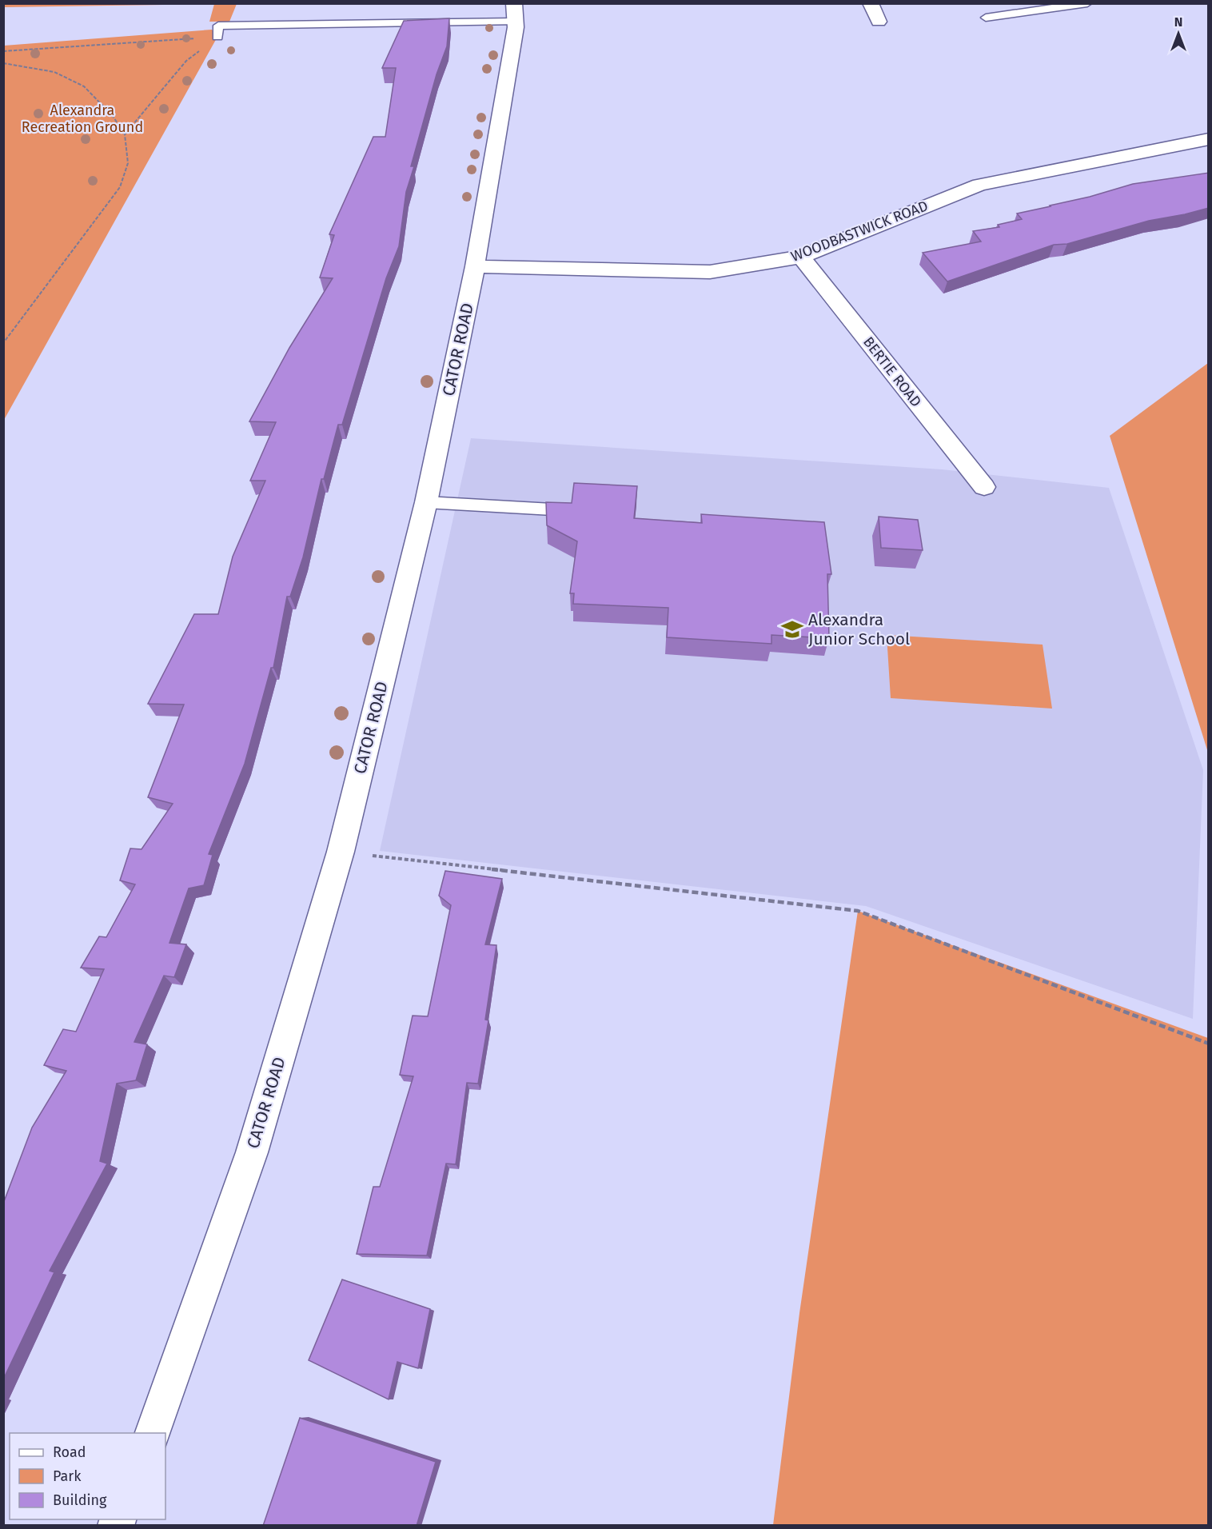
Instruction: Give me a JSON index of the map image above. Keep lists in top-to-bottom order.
{
  "streets": {
    "street": ["WOODBASTWICK ROAD", "CATOR ROAD", "BERTIE ROAD"]
  },
  "crossings": [
    ["WOODBASTWICK ROAD", "CATOR ROAD"],
    ["WOODBASTWICK ROAD", "BERTIE ROAD"]
  ],
  "parks": ["Alexandra Recreation Ground"],
  "places": {
    "school or university": ["Alexandra Junior School"]
  },
  "legend": ["Road", "Park", "Building"],
  "north": "top"
}
